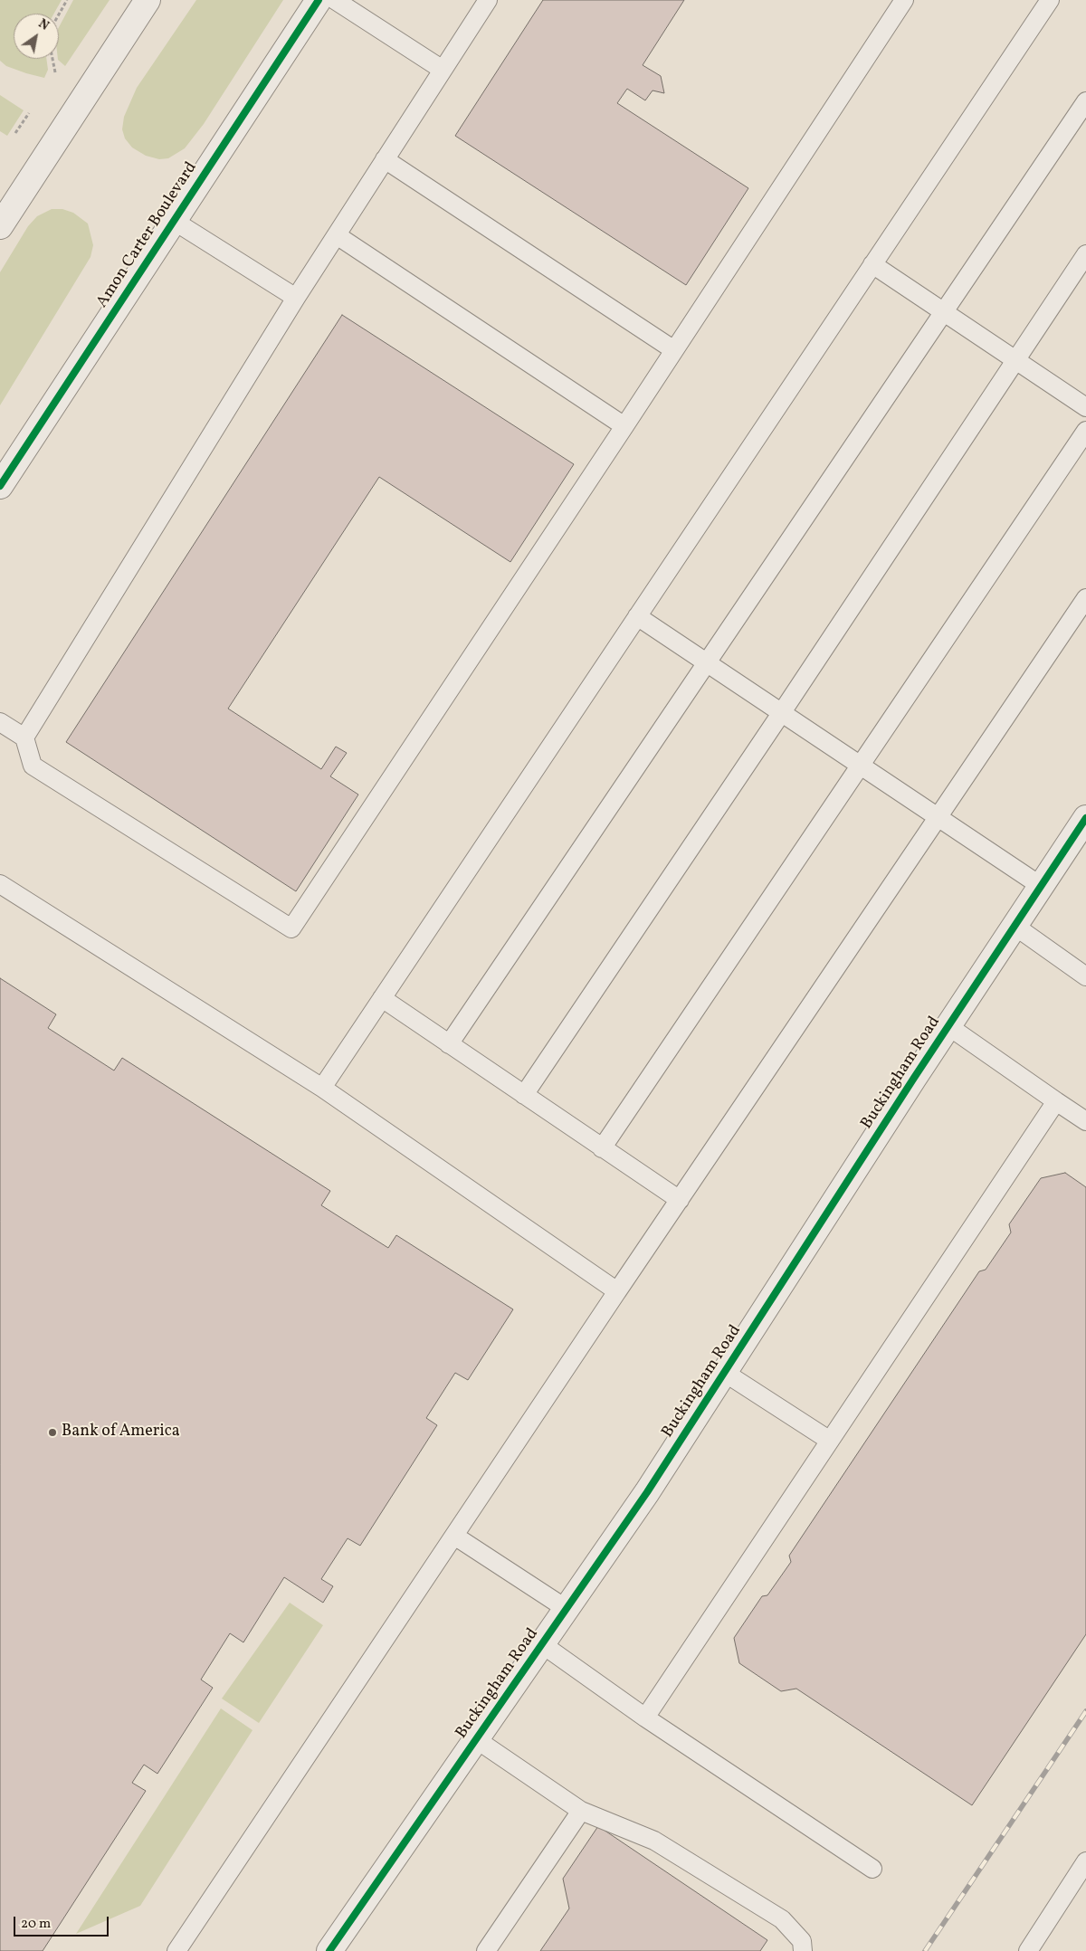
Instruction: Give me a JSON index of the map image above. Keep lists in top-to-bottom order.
{
  "streets": {
    "street": ["Amon Carter Boulevard", "Buckingham Road"]
  },
  "places": ["Bank of America"],
  "scale_bar": "20 m",
  "north": "top right"
}
